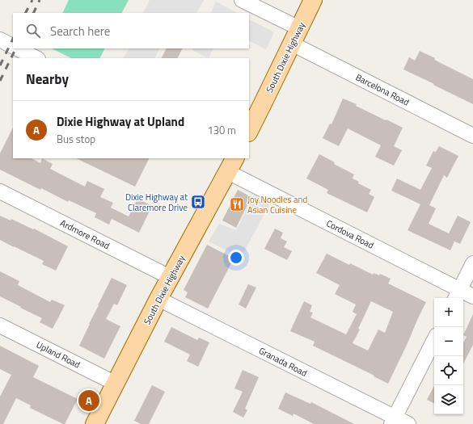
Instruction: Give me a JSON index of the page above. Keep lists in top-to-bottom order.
{
  "streets": {
    "main road": ["South Dixie Highway"],
    "street": [
      "Barcelona Road",
      "Ardmore Road",
      "Cordova Road",
      "Upland Road",
      "Granada Road"
    ]
  },
  "crossings": [
    ["South Dixie Highway", "Barcelona Road"],
    ["South Dixie Highway", "Ardmore Road"],
    ["South Dixie Highway", "Cordova Road"],
    ["South Dixie Highway", "Upland Road"],
    ["South Dixie Highway", "Granada Road"]
  ],
  "places": {
    "bus stop": ["Dixie Highway at Claremore Drive"],
    "restaurant": ["Joy Noodles and Asian Cuisine"]
  },
  "page": {
    "search": "Search here",
    "heading": "Nearby",
    "list": [
      {
        "mark": "A",
        "name": "Dixie Highway at Upland",
        "note": "Bus stop",
        "value": "130 m"
      }
    ],
    "map_buttons": ["+", "−"],
    "pins": "A"
  }
}
